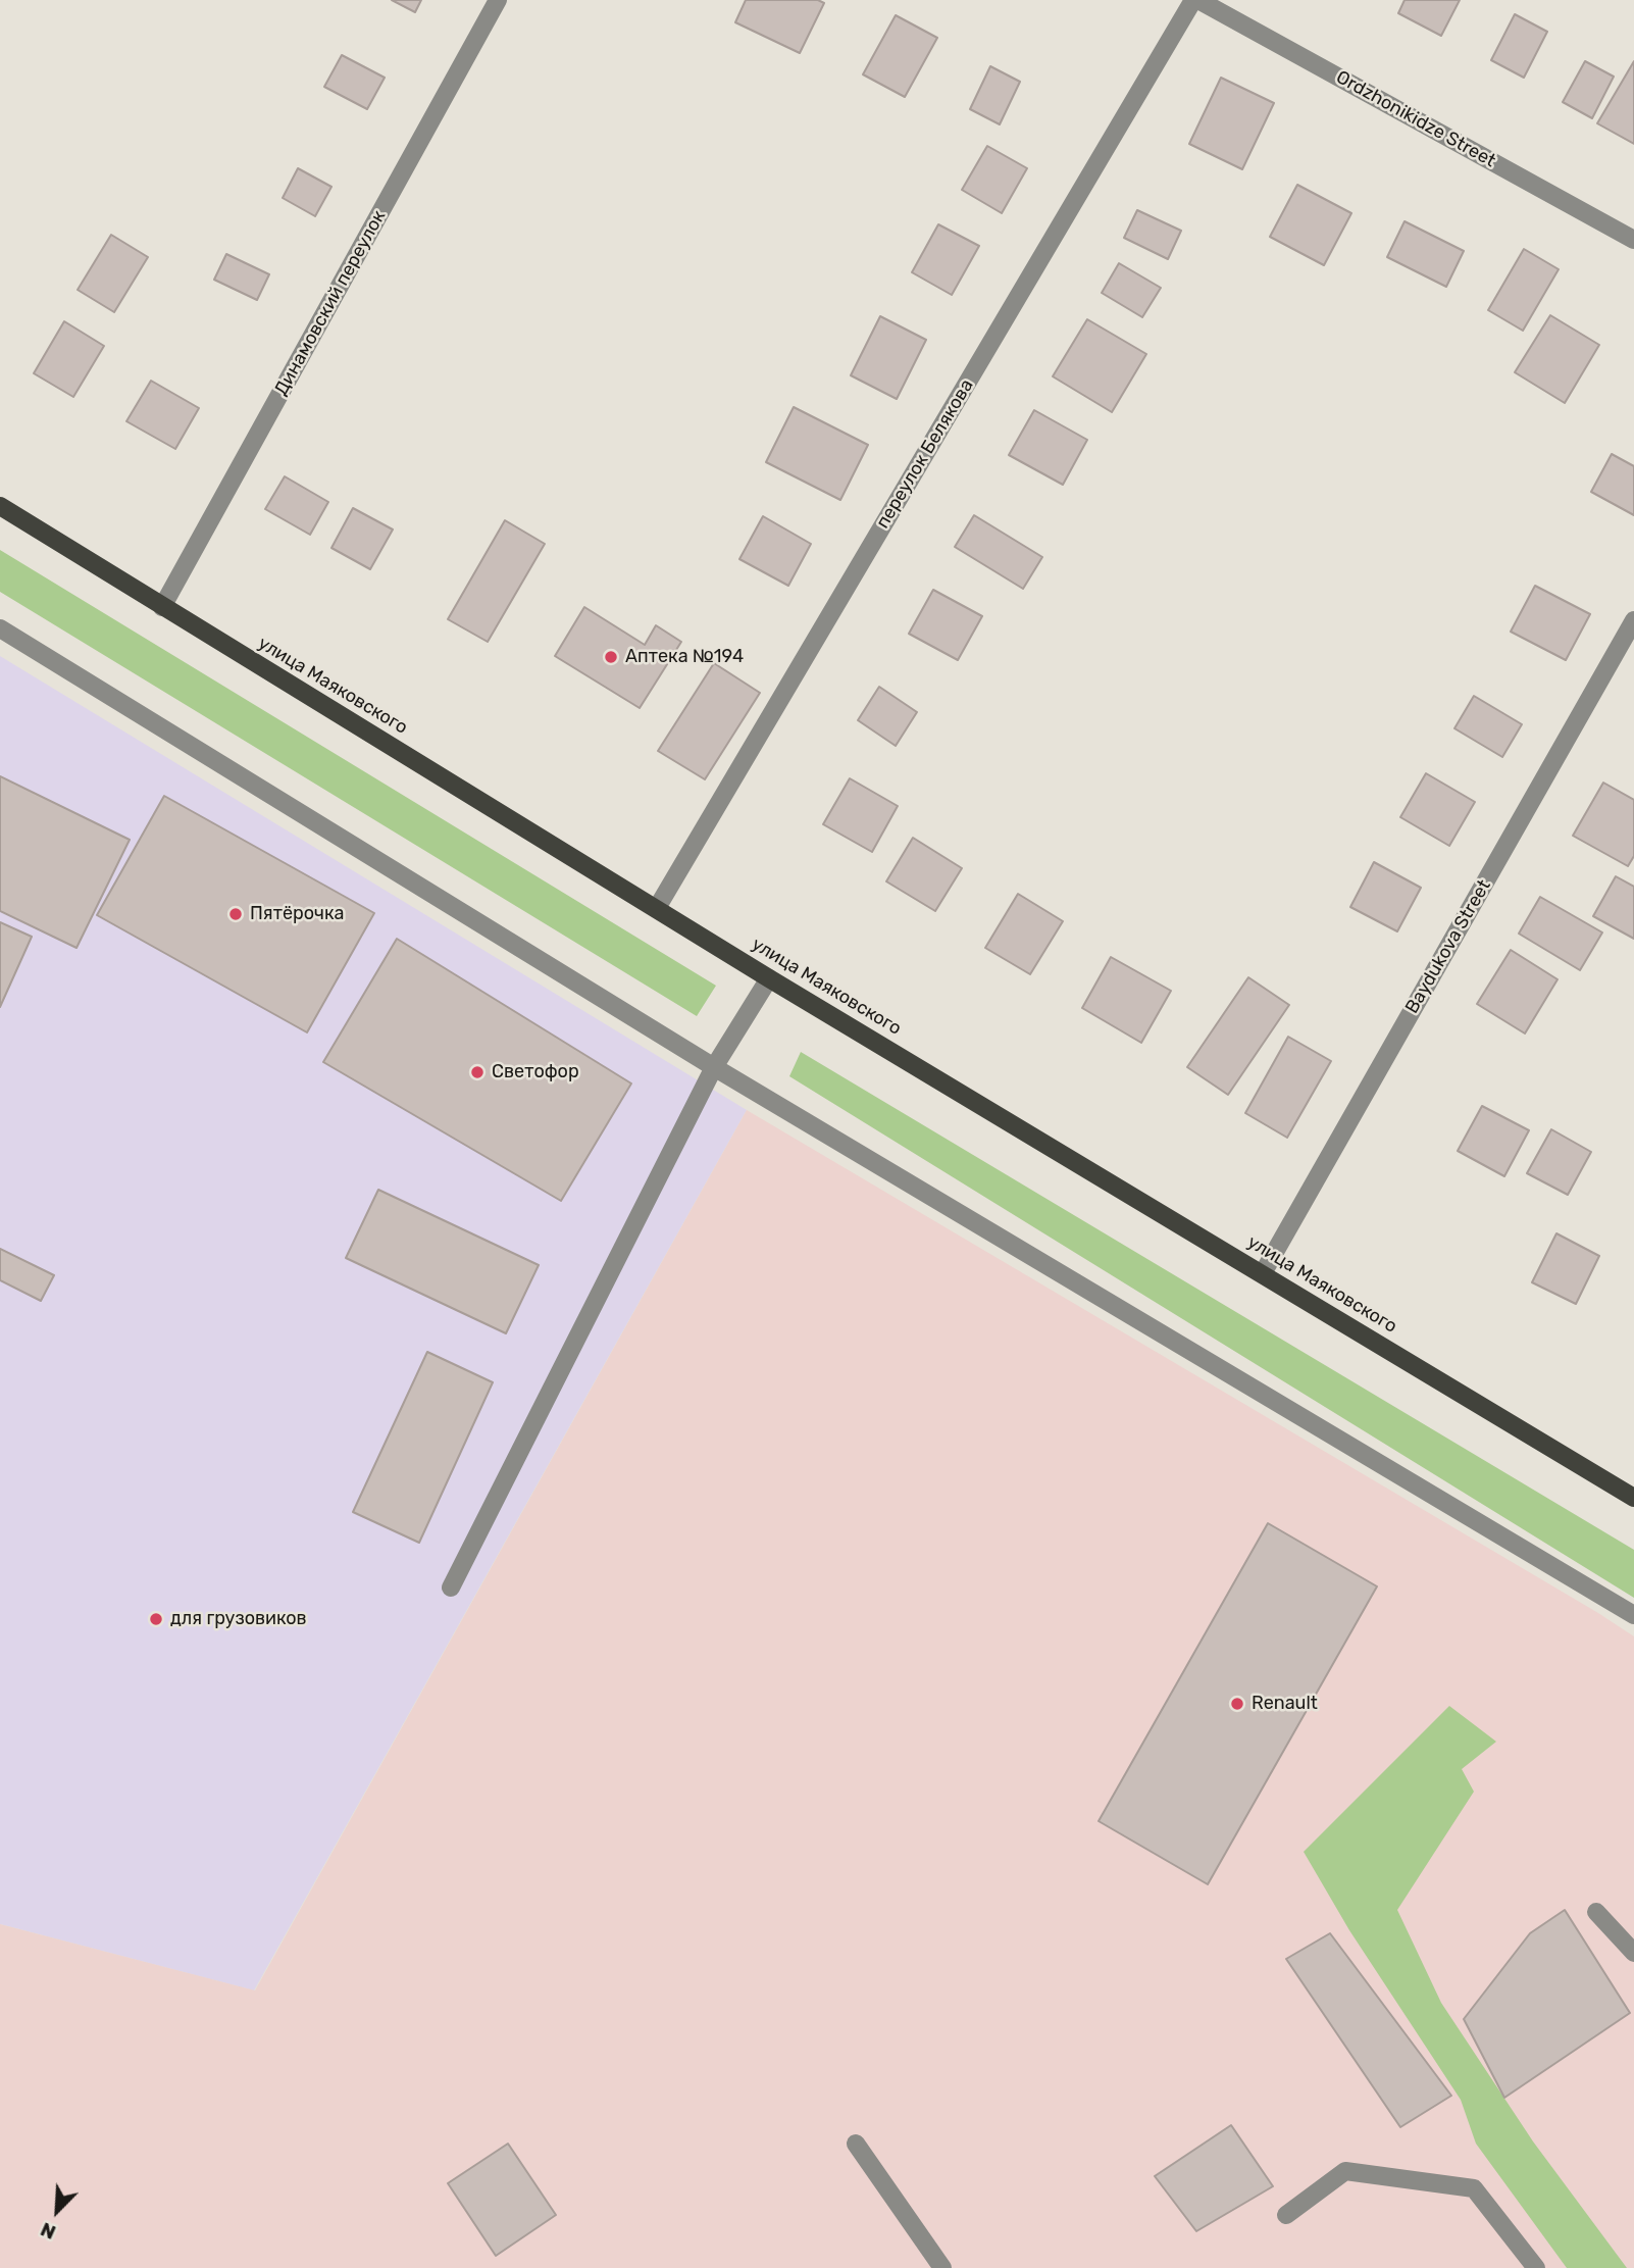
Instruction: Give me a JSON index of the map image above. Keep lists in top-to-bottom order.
{
  "streets": {
    "main road": ["улица Маяковского"],
    "street": [
      "Ordzhonikidze Street",
      "Динамовский переулок",
      "переулок Белякова",
      "Baydukova Street"
    ]
  },
  "crossings": [
    ["Ordzhonikidze Street", "переулок Белякова"],
    ["Динамовский переулок", "улица Маяковского"],
    ["переулок Белякова", "улица Маяковского"],
    ["улица Маяковского", "Baydukova Street"]
  ],
  "places": [
    "Аптека №194",
    "Пятёрочка",
    "Светофор",
    "для грузовиков",
    "Renault"
  ],
  "north": "bottom left"
}
